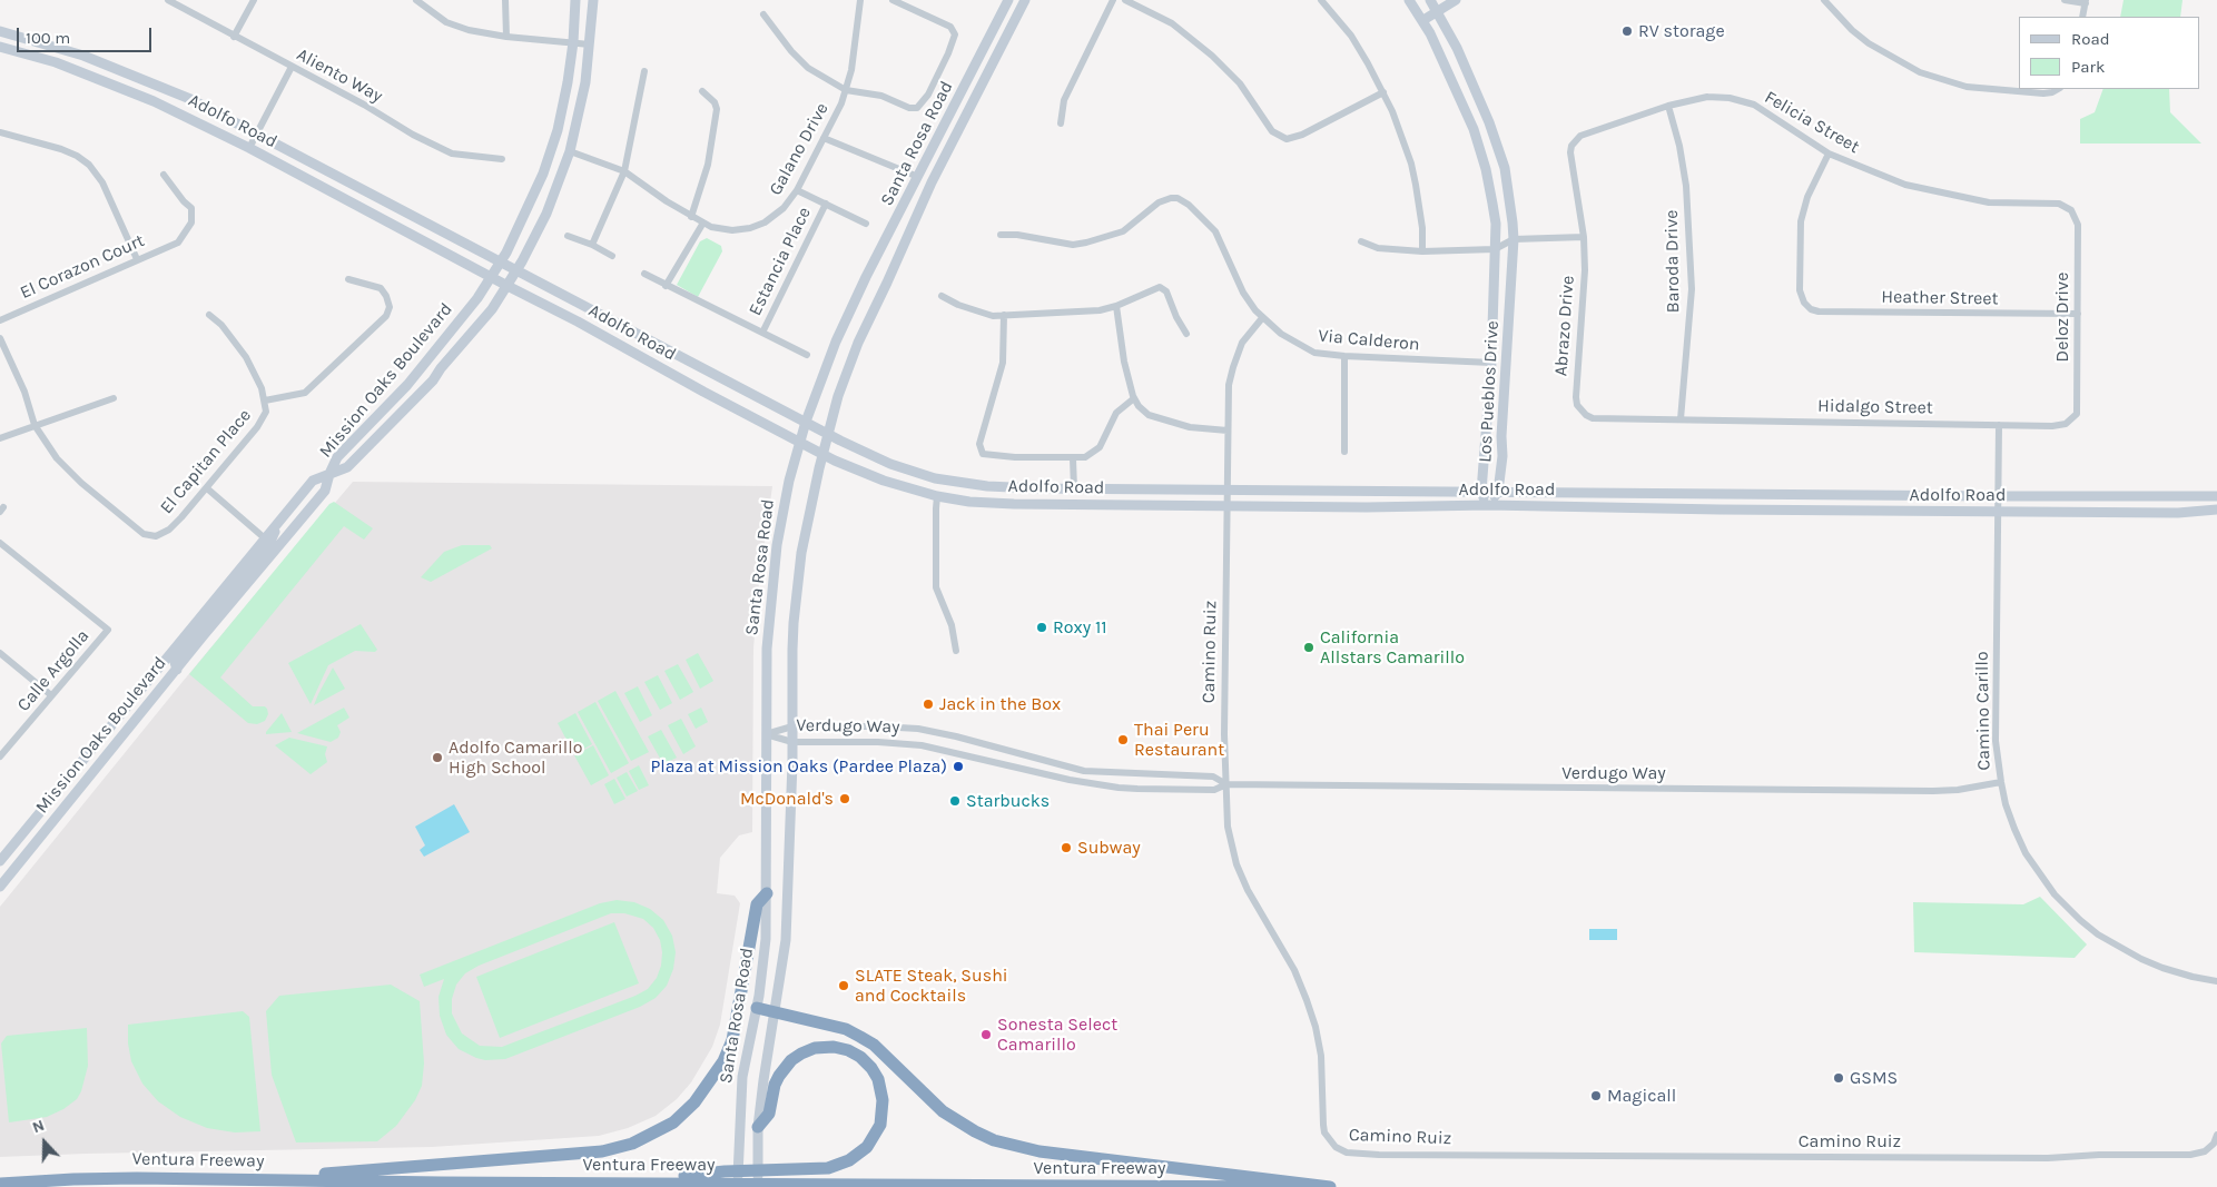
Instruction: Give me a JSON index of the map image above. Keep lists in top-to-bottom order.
{
  "streets": {
    "highway": ["Ventura Freeway"],
    "main road": [
      "Adolfo Road",
      "Santa Rosa Road",
      "Mission Oaks Boulevard",
      "Los Pueblos Drive"
    ],
    "street": [
      "Aliento Way",
      "Felicia Street",
      "Galano Drive",
      "Estancia Place",
      "Baroda Drive",
      "El Corazon Court",
      "Heather Street",
      "Deloz Drive",
      "Abrazo Drive",
      "Via Calderon",
      "Hidalgo Street",
      "El Capitan Place",
      "Camino Ruiz",
      "Calle Argolla",
      "Camino Carillo",
      "Verdugo Way"
    ]
  },
  "crossings": [
    ["Adolfo Road", "Santa Rosa Road"],
    ["Adolfo Road", "Mission Oaks Boulevard"],
    ["Adolfo Road", "Los Pueblos Drive"],
    ["Adolfo Road", "Camino Ruiz"],
    ["Adolfo Road", "Camino Carillo"],
    ["Felicia Street", "Baroda Drive"],
    ["Felicia Street", "Heather Street"],
    ["Felicia Street", "Deloz Drive"],
    ["Felicia Street", "Abrazo Drive"],
    ["Santa Rosa Road", "Verdugo Way"],
    ["Galano Drive", "Estancia Place"],
    ["Galano Drive", "Mission Oaks Boulevard"],
    ["Baroda Drive", "Abrazo Drive"],
    ["Baroda Drive", "Hidalgo Street"],
    ["Heather Street", "Deloz Drive"],
    ["Deloz Drive", "Hidalgo Street"],
    ["Abrazo Drive", "Hidalgo Street"],
    ["Via Calderon", "Los Pueblos Drive"],
    ["Via Calderon", "Camino Ruiz"],
    ["Hidalgo Street", "Camino Carillo"],
    ["Camino Ruiz", "Verdugo Way"],
    ["Camino Carillo", "Verdugo Way"]
  ],
  "places": [
    "RV storage",
    "Roxy 11",
    "California Allstars Camarillo",
    "Jack in the Box",
    "Thai Peru Restaurant",
    "Adolfo Camarillo High School",
    "Plaza at Mission Oaks (Pardee Plaza)",
    "McDonald's",
    "Starbucks",
    "Subway",
    "SLATE Steak, Sushi and Cocktails",
    "Sonesta Select Camarillo",
    "GSMS",
    "Magicall"
  ],
  "legend": ["Road", "Park"],
  "scale_bar": "100 m",
  "north": "top"
}
